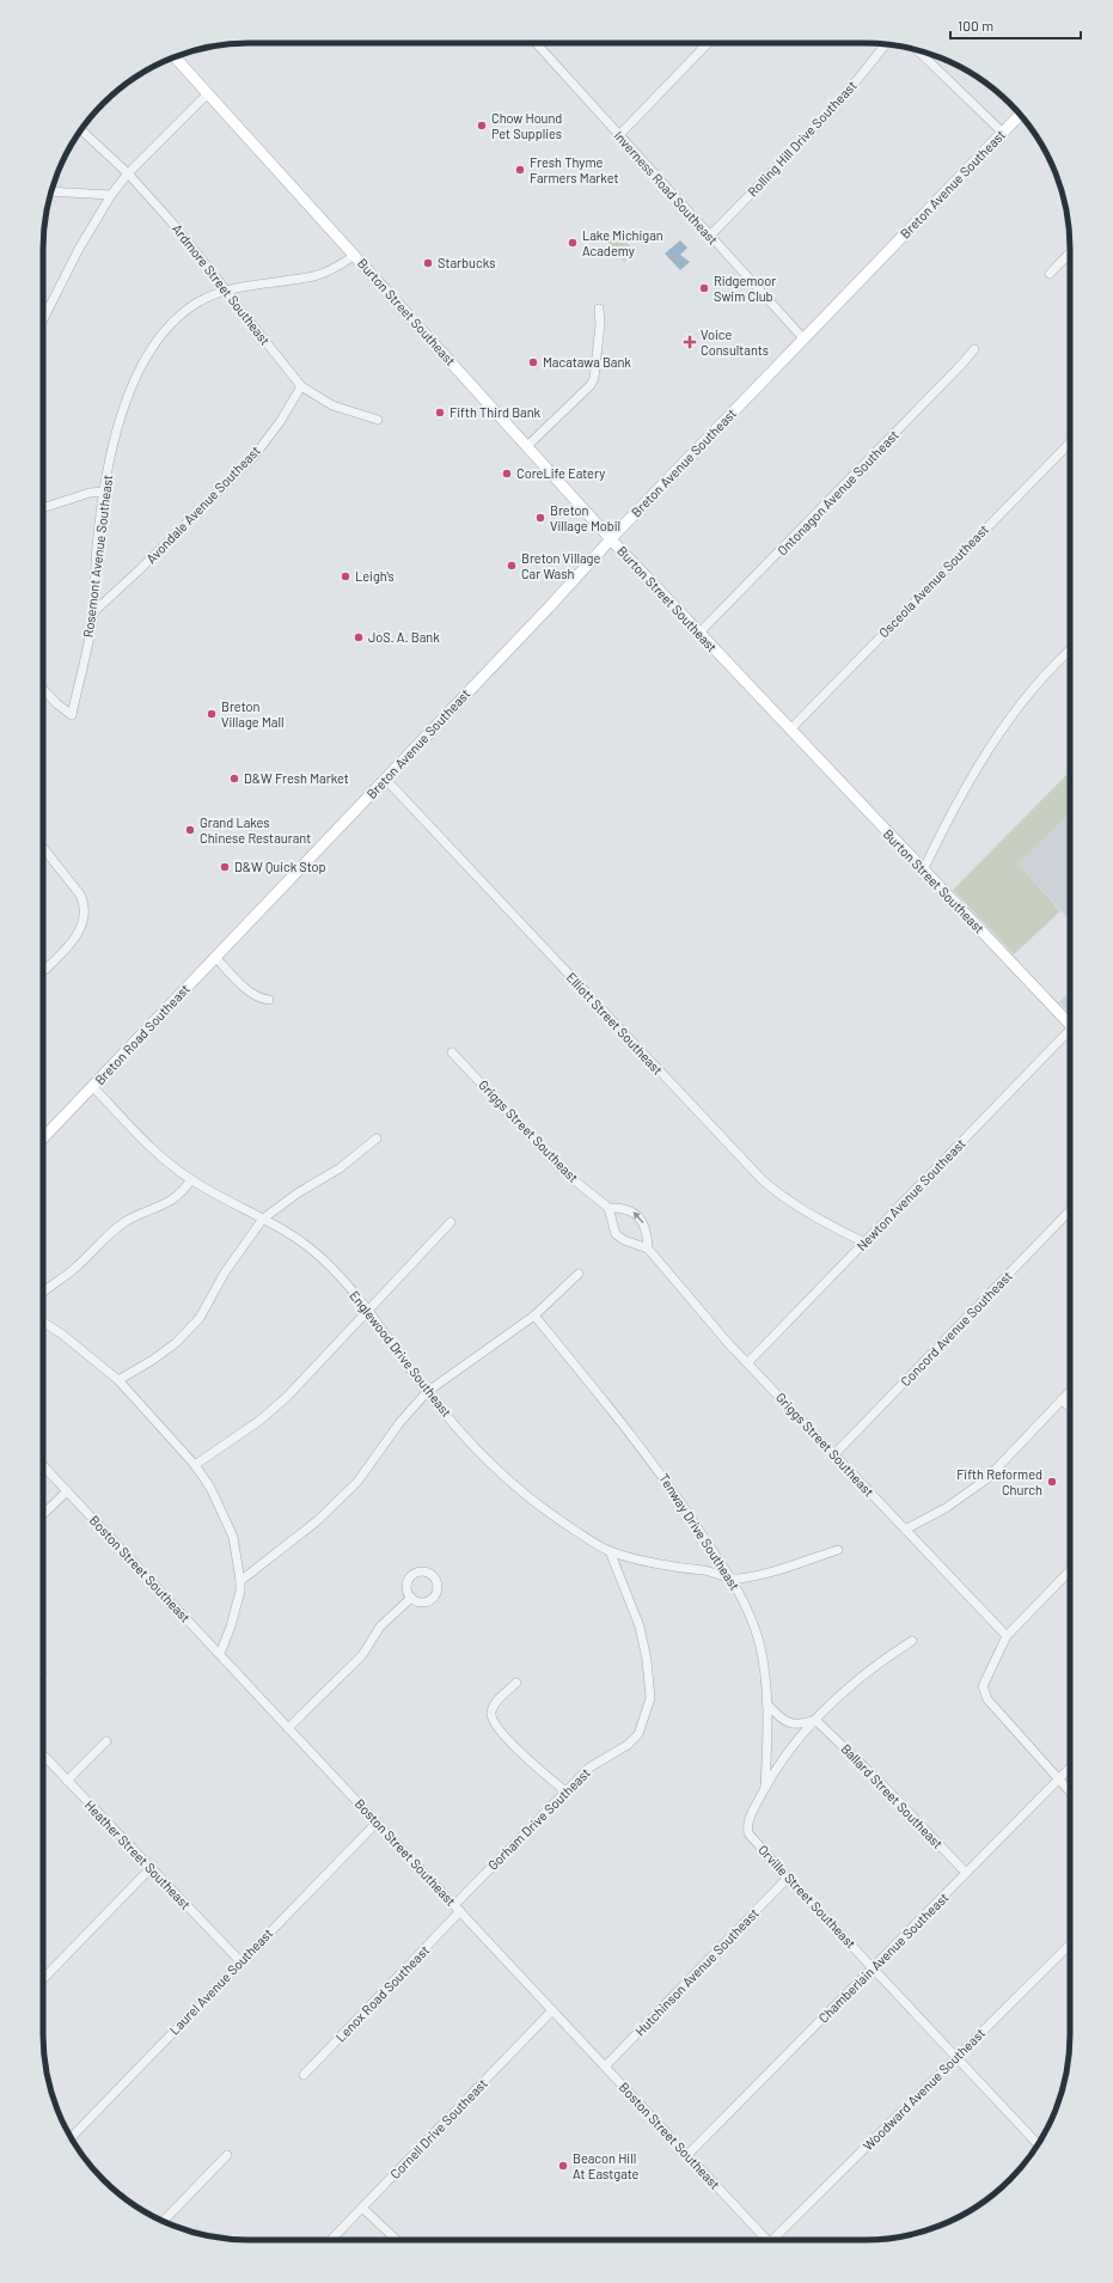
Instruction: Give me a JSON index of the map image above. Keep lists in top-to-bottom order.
{
  "streets": {
    "main road": ["Breton Avenue Southeast", "Burton Street Southeast", "Breton Road Southeast"],
    "street": [
      "Rolling Hill Drive Southeast",
      "Inverness Road Southeast",
      "Ardmore Street Southeast",
      "Ontonagon Avenue Southeast",
      "Avondale Avenue Southeast",
      "Rosemont Avenue Southeast",
      "Osceola Avenue Southeast",
      "Elliott Street Southeast",
      "Griggs Street Southeast",
      "Newton Avenue Southeast",
      "Concord Avenue Southeast",
      "Englewood Drive Southeast",
      "Tenway Drive Southeast",
      "Boston Street Southeast",
      "Ballard Street Southeast",
      "Gorham Drive Southeast",
      "Heather Street Southeast",
      "Orville Street Southeast",
      "Chamberlain Avenue Southeast",
      "Hutchinson Avenue Southeast",
      "Laurel Avenue Southeast",
      "Lenox Road Southeast",
      "Woodward Avenue Southeast",
      "Cornell Drive Southeast"
    ]
  },
  "crossings": [
    ["Rolling Hill Drive Southeast", "Inverness Road Southeast"],
    ["Breton Avenue Southeast", "Inverness Road Southeast"],
    ["Breton Avenue Southeast", "Burton Street Southeast"],
    ["Breton Avenue Southeast", "Elliott Street Southeast"],
    ["Breton Avenue Southeast", "Breton Road Southeast"],
    ["Ardmore Street Southeast", "Avondale Avenue Southeast"],
    ["Ardmore Street Southeast", "Rosemont Avenue Southeast"],
    ["Burton Street Southeast", "Ontonagon Avenue Southeast"],
    ["Burton Street Southeast", "Rosemont Avenue Southeast"],
    ["Burton Street Southeast", "Osceola Avenue Southeast"],
    ["Avondale Avenue Southeast", "Rosemont Avenue Southeast"],
    ["Elliott Street Southeast", "Newton Avenue Southeast"],
    ["Breton Road Southeast", "Englewood Drive Southeast"],
    ["Griggs Street Southeast", "Newton Avenue Southeast"],
    ["Griggs Street Southeast", "Concord Avenue Southeast"],
    ["Englewood Drive Southeast", "Tenway Drive Southeast"],
    ["Englewood Drive Southeast", "Gorham Drive Southeast"],
    ["Tenway Drive Southeast", "Orville Street Southeast"],
    ["Boston Street Southeast", "Gorham Drive Southeast"],
    ["Boston Street Southeast", "Chamberlain Avenue Southeast"],
    ["Boston Street Southeast", "Hutchinson Avenue Southeast"],
    ["Boston Street Southeast", "Laurel Avenue Southeast"],
    ["Boston Street Southeast", "Lenox Road Southeast"],
    ["Boston Street Southeast", "Cornell Drive Southeast"],
    ["Ballard Street Southeast", "Chamberlain Avenue Southeast"],
    ["Gorham Drive Southeast", "Lenox Road Southeast"],
    ["Heather Street Southeast", "Laurel Avenue Southeast"],
    ["Orville Street Southeast", "Chamberlain Avenue Southeast"],
    ["Orville Street Southeast", "Hutchinson Avenue Southeast"],
    ["Orville Street Southeast", "Woodward Avenue Southeast"]
  ],
  "places": {
    "other": [
      "Chow Hound Pet Supplies",
      "Fresh Thyme Farmers Market",
      "Lake Michigan Academy",
      "Starbucks",
      "Ridgemoor Swim Club",
      "Macatawa Bank",
      "Fifth Third Bank",
      "CoreLife Eatery",
      "Breton Village Mobil",
      "Breton Village Car Wash",
      "Leigh's",
      "JoS. A. Bank",
      "Breton Village Mall",
      "D&W Fresh Market",
      "Grand Lakes Chinese Restaurant",
      "D&W Quick Stop",
      "Fifth Reformed Church",
      "Beacon Hill At Eastgate"
    ],
    "health": ["Voice Consultants"]
  },
  "scale_bar": "100 m"
}
